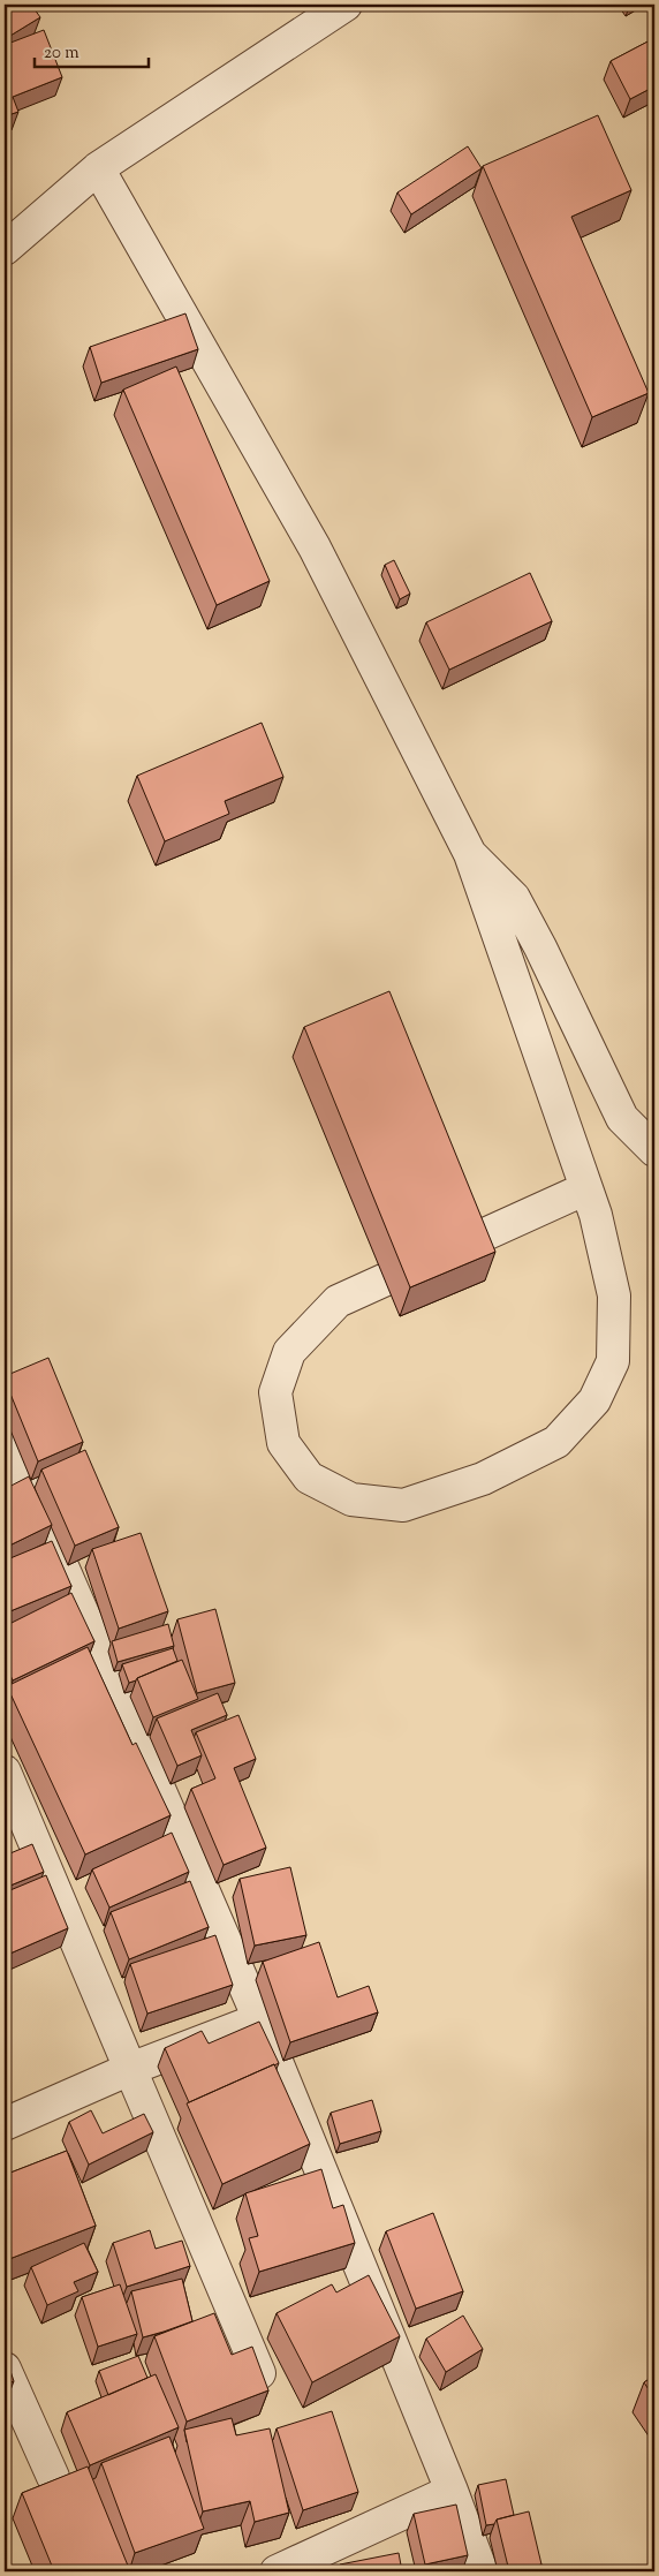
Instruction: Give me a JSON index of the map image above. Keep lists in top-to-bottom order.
{
  "scale_bar": "20 m"
}
